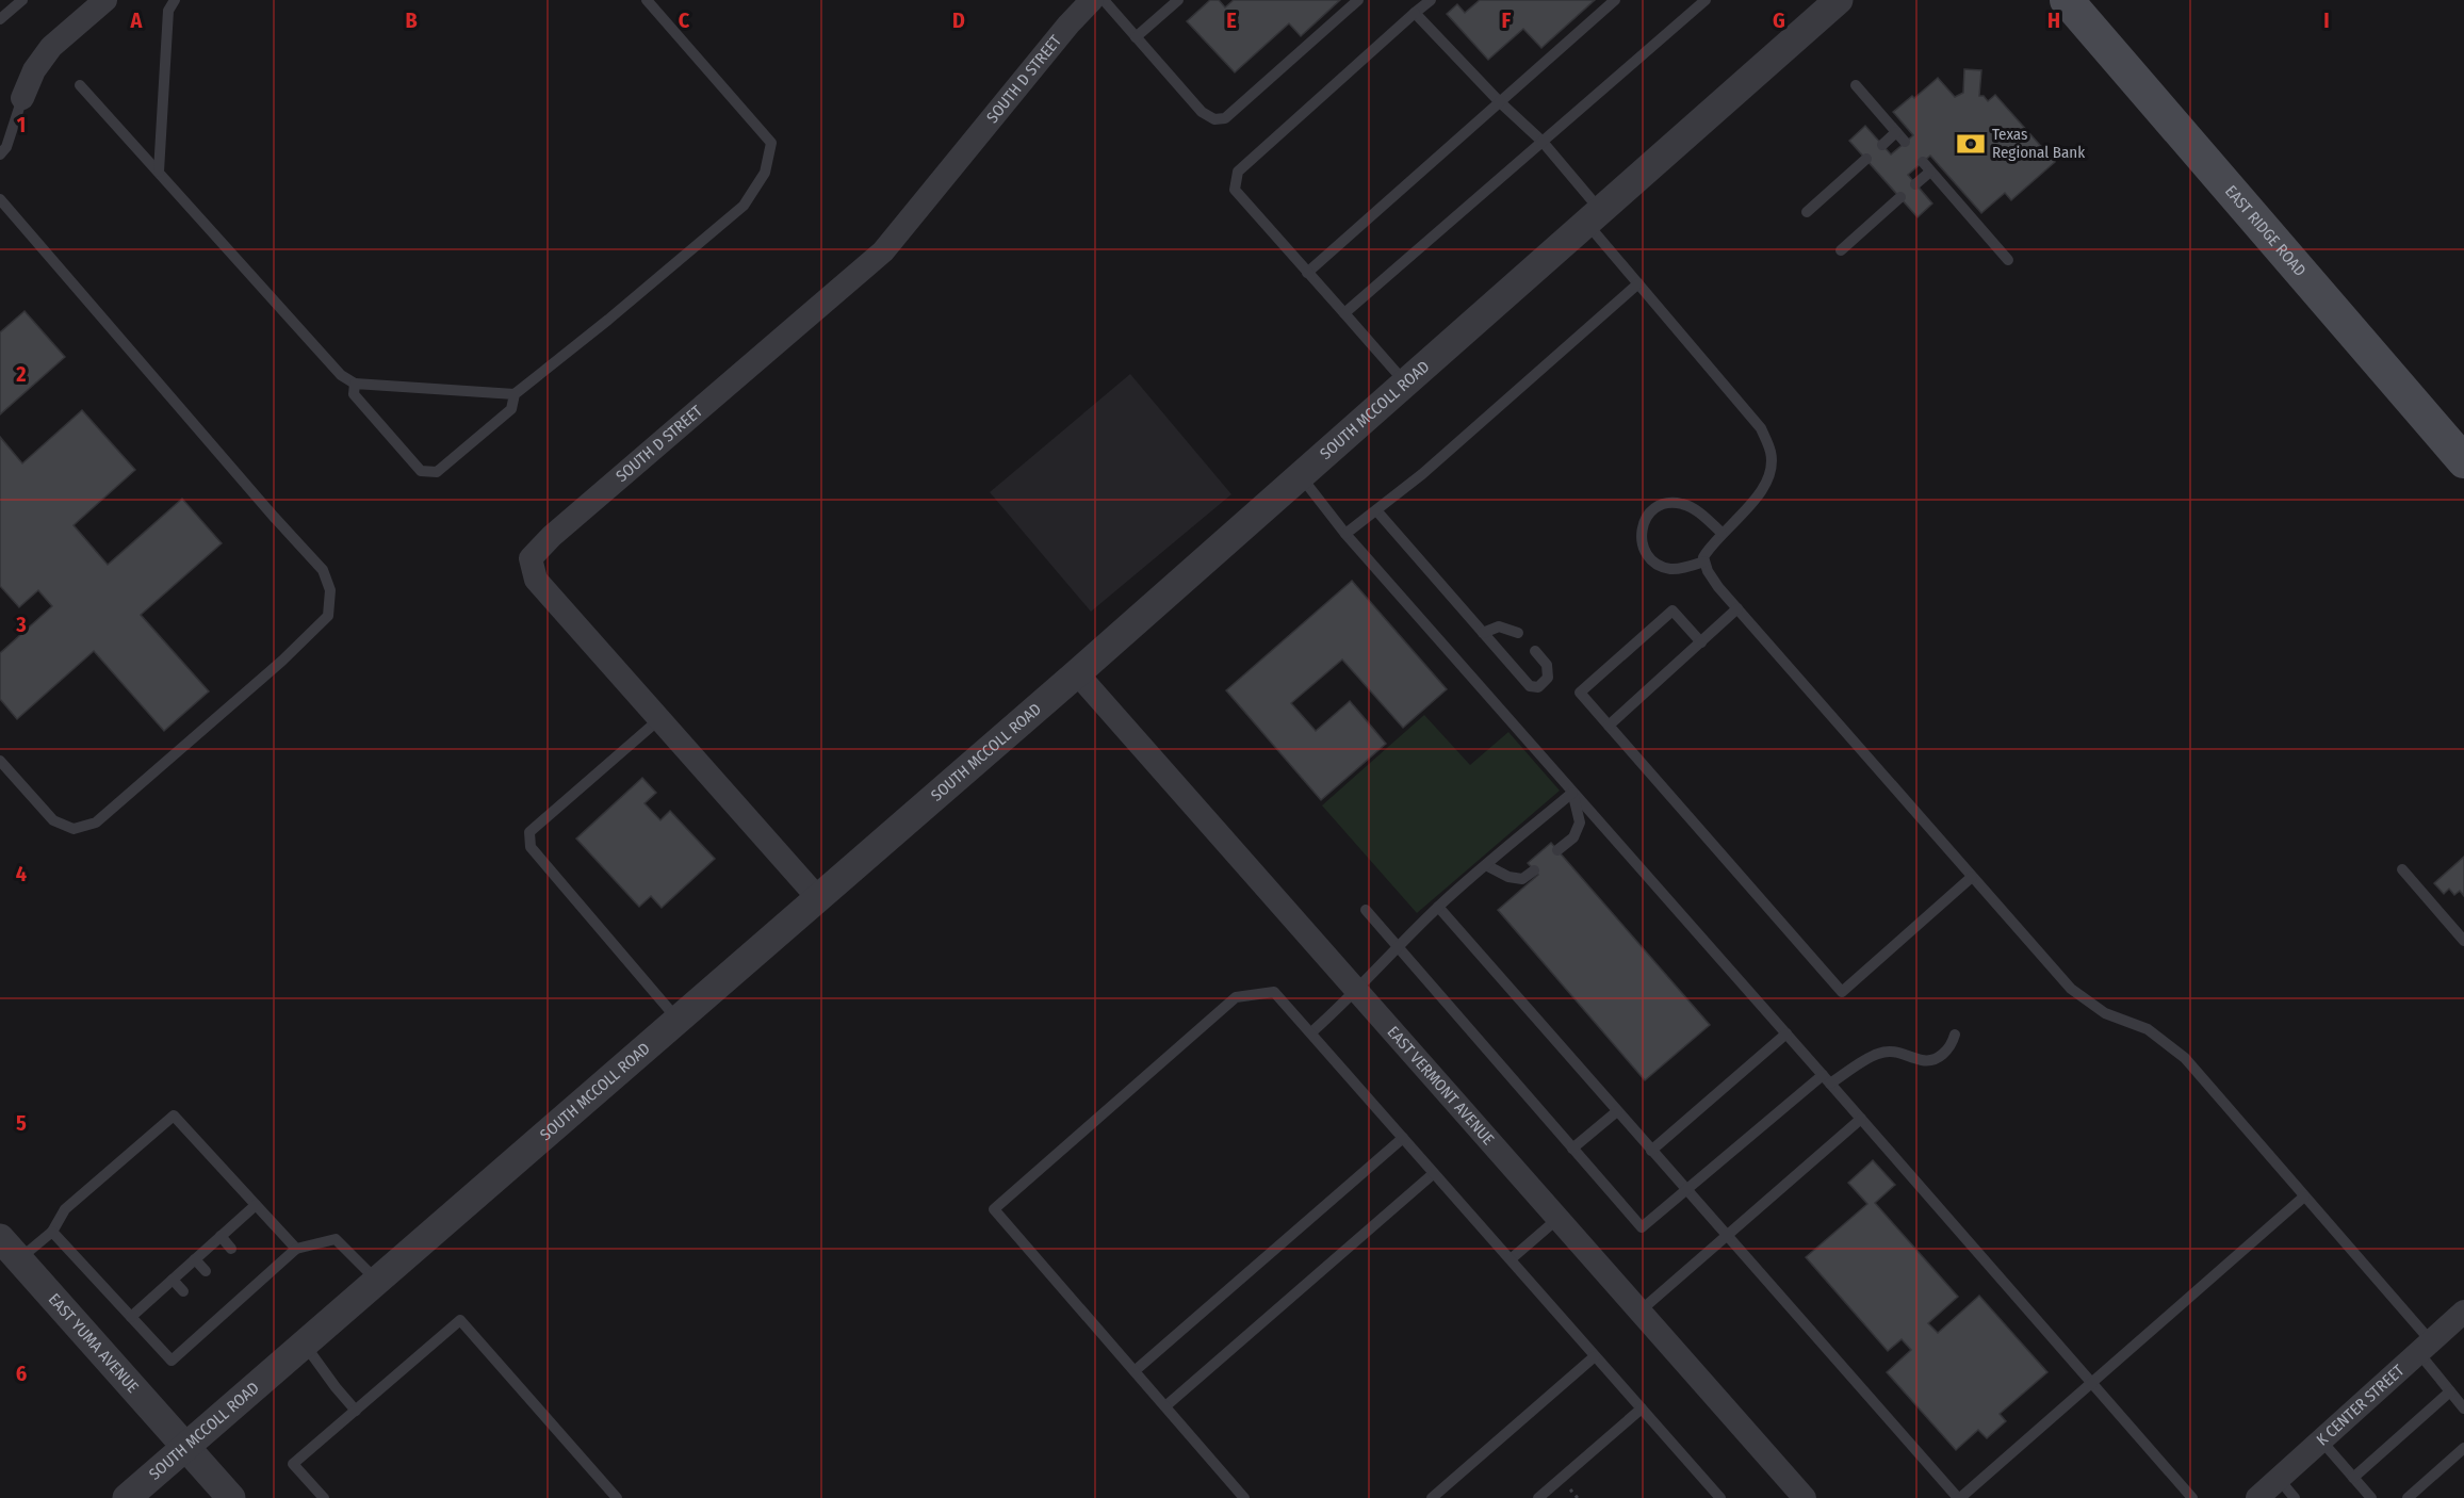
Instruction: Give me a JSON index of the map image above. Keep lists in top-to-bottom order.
{
  "streets": {
    "main road": ["EAST RIDGE ROAD"],
    "street": [
      "SOUTH D STREET",
      "SOUTH MCCOLL ROAD",
      "EAST VERMONT AVENUE",
      "EAST YUMA AVENUE",
      "K CENTER STREET"
    ]
  },
  "crossings": [
    ["SOUTH D STREET", "SOUTH MCCOLL ROAD"],
    ["SOUTH MCCOLL ROAD", "EAST VERMONT AVENUE"],
    ["SOUTH MCCOLL ROAD", "EAST YUMA AVENUE"]
  ],
  "places": {
    "bank": ["Texas Regional Bank"]
  },
  "grid": {
    "columns": [
      "A",
      "B",
      "C",
      "D",
      "E",
      "F",
      "G",
      "H",
      "I"
    ],
    "rows": [
      "1",
      "2",
      "3",
      "4",
      "5",
      "6"
    ]
  }
}
